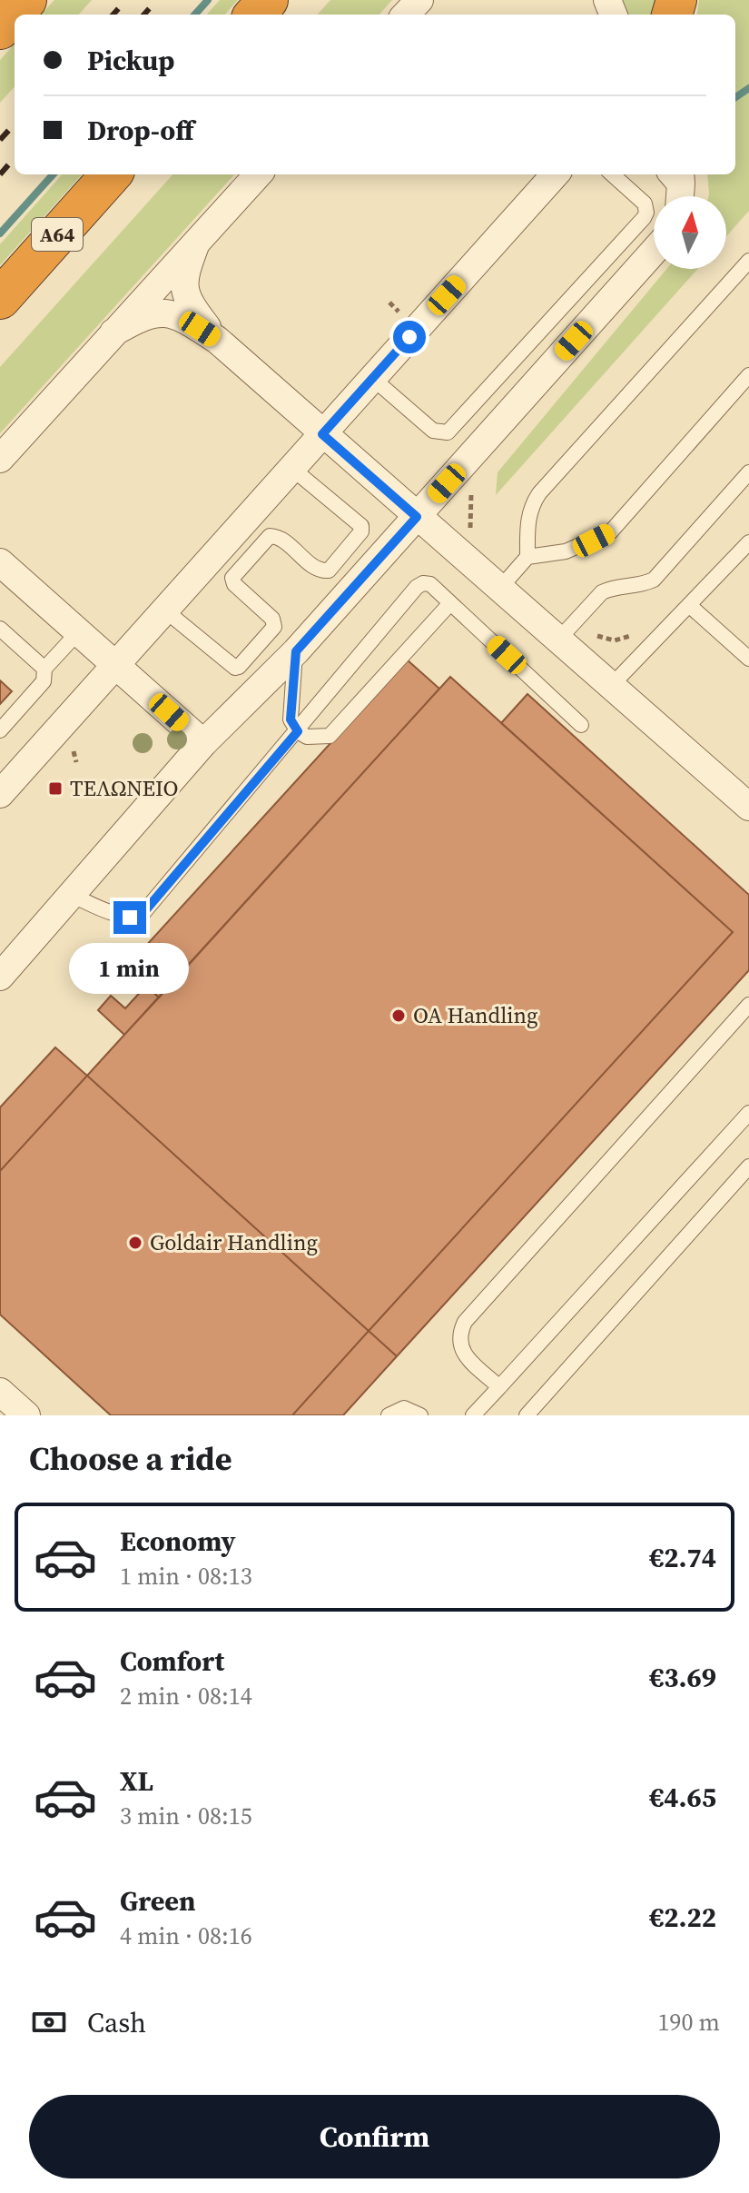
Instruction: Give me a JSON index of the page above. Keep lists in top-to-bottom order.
{
  "streets": {
    "highway": ["Α64"]
  },
  "places": {
    "transit": ["ΤΕΛΩΝΕΙΟ"],
    "other": ["OA Handling", "Goldair Handling"]
  },
  "north": "top",
  "page": {
    "banner": ["Pickup", "Drop-off"],
    "bubble": "1 min",
    "heading": "Choose a ride",
    "list": [
      {
        "name": "Economy",
        "note": "1 min · 08:13",
        "value": "€2.74"
      },
      {
        "name": "Comfort",
        "note": "2 min · 08:14",
        "value": "€3.69"
      },
      {
        "name": "XL",
        "note": "3 min · 08:15",
        "value": "€4.65"
      },
      {
        "name": "Green",
        "note": "4 min · 08:16",
        "value": "€2.22"
      }
    ],
    "pay": ["Cash", "190 m"],
    "buttons": "Confirm"
  }
}
